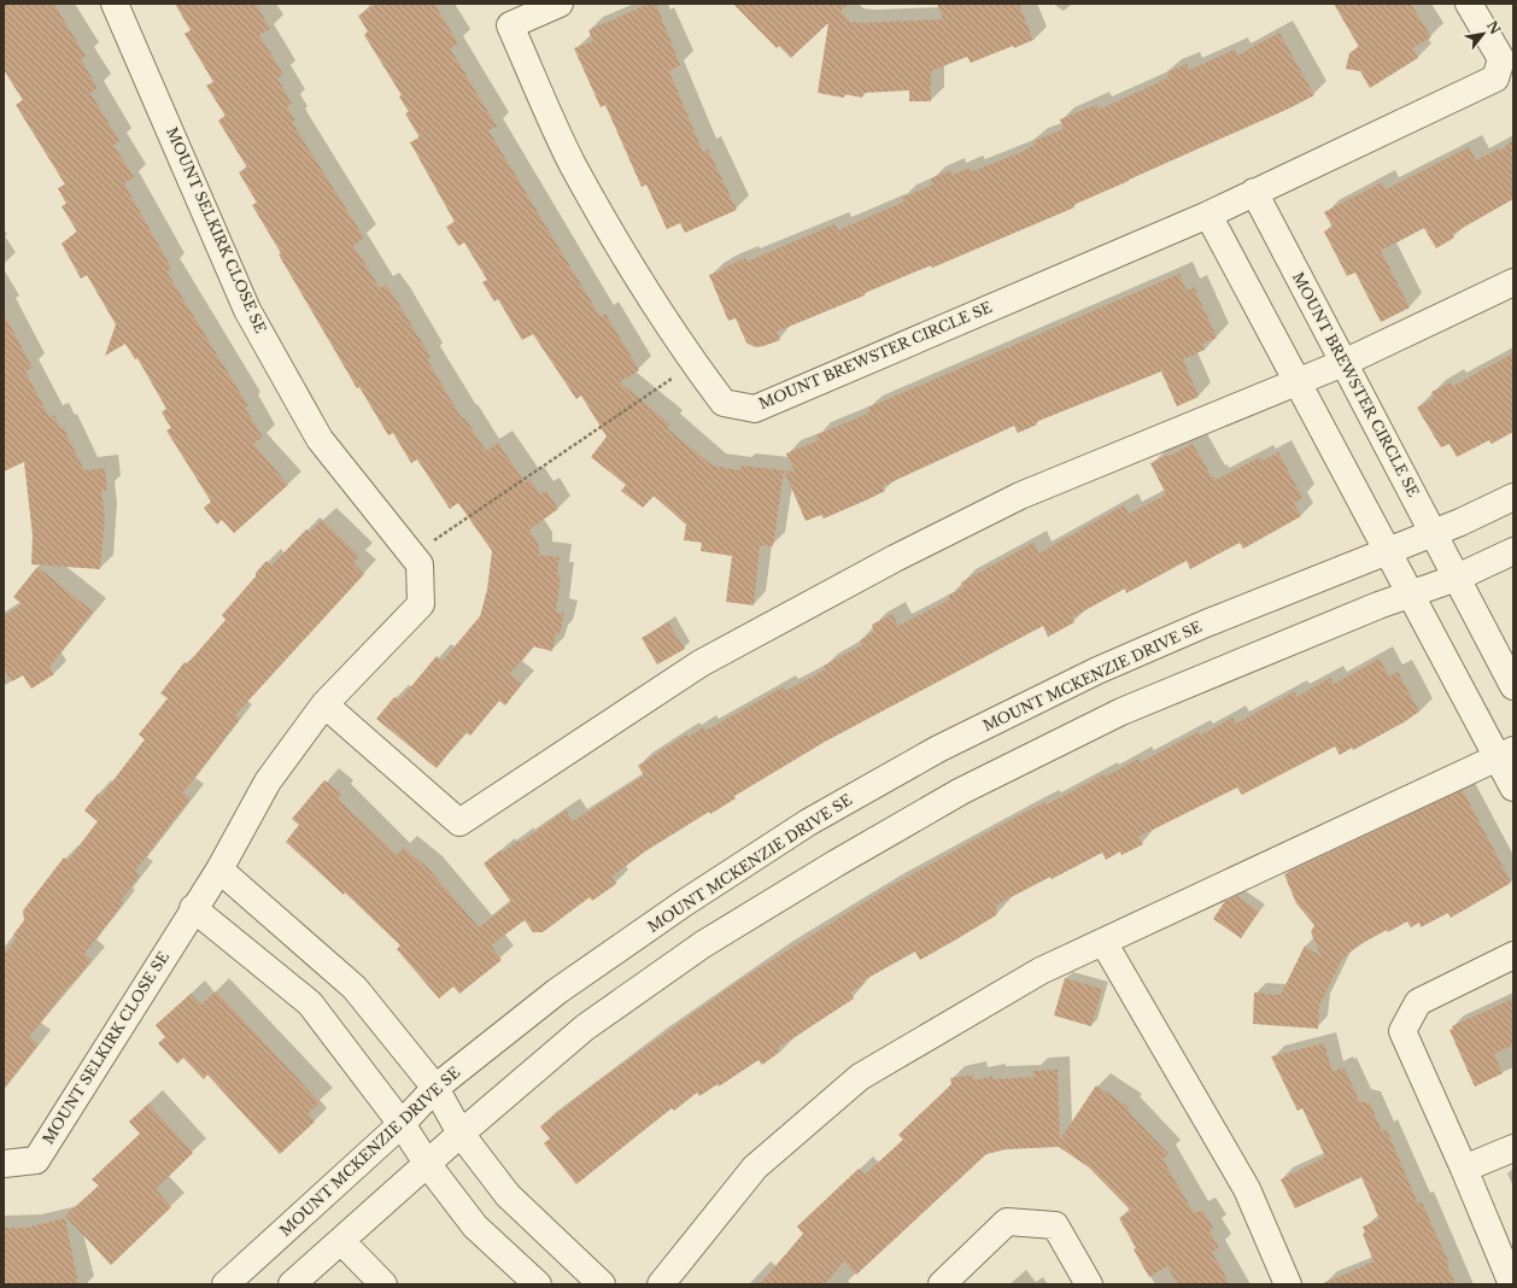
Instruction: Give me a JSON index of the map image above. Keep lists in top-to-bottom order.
{
  "streets": {
    "street": ["MOUNT SELKIRK CLOSE SE", "MOUNT BREWSTER CIRCLE SE", "MOUNT MCKENZIE DRIVE SE"]
  },
  "crossings": [
    ["MOUNT BREWSTER CIRCLE SE", "MOUNT MCKENZIE DRIVE SE"]
  ],
  "north": "top right"
}
